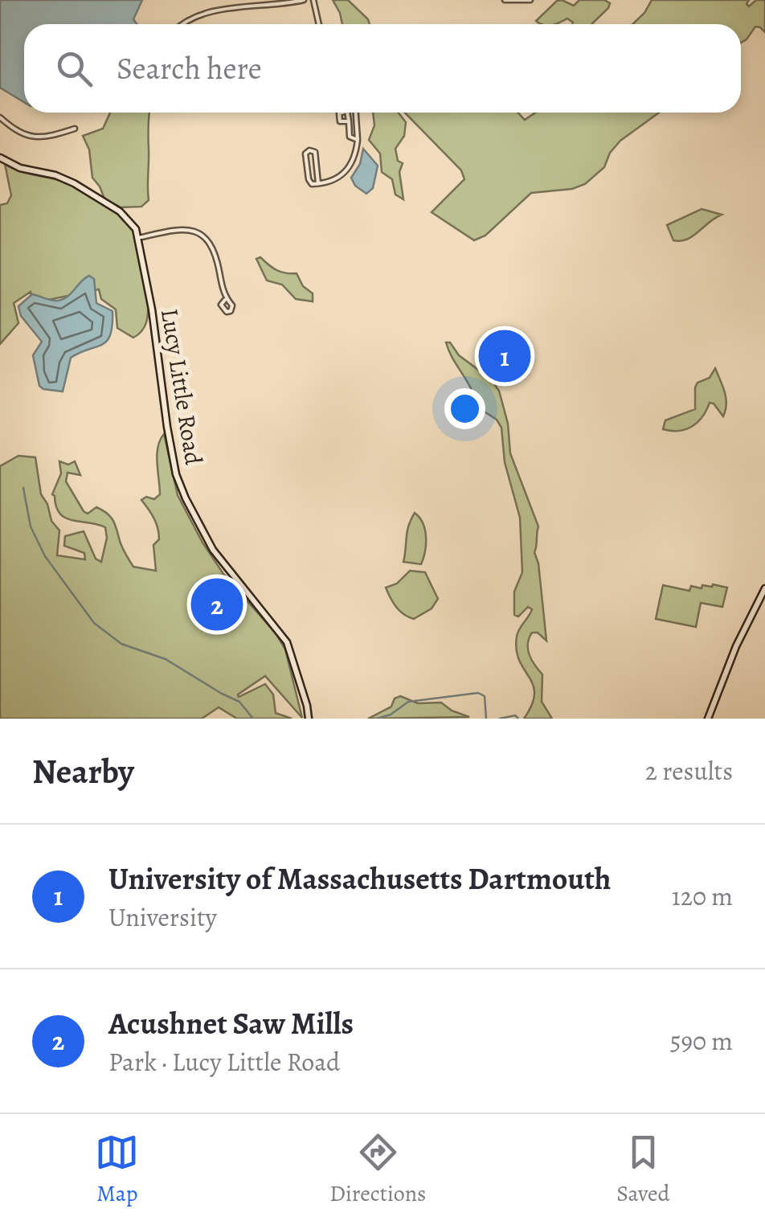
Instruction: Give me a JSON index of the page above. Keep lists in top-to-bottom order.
{
  "streets": {
    "street": ["Lucy Little Road"]
  },
  "page": {
    "search": "Search here",
    "pins": ["1", "2"],
    "heading": ["Nearby", "2 results"],
    "list": [
      {
        "mark": "1",
        "name": "University of Massachusetts Dartmouth",
        "note": "University",
        "value": "120 m"
      },
      {
        "mark": "2",
        "name": "Acushnet Saw Mills",
        "note": "Park · Lucy Little Road",
        "value": "590 m"
      }
    ],
    "nav": ["Map", "Directions", "Saved"]
  }
}
